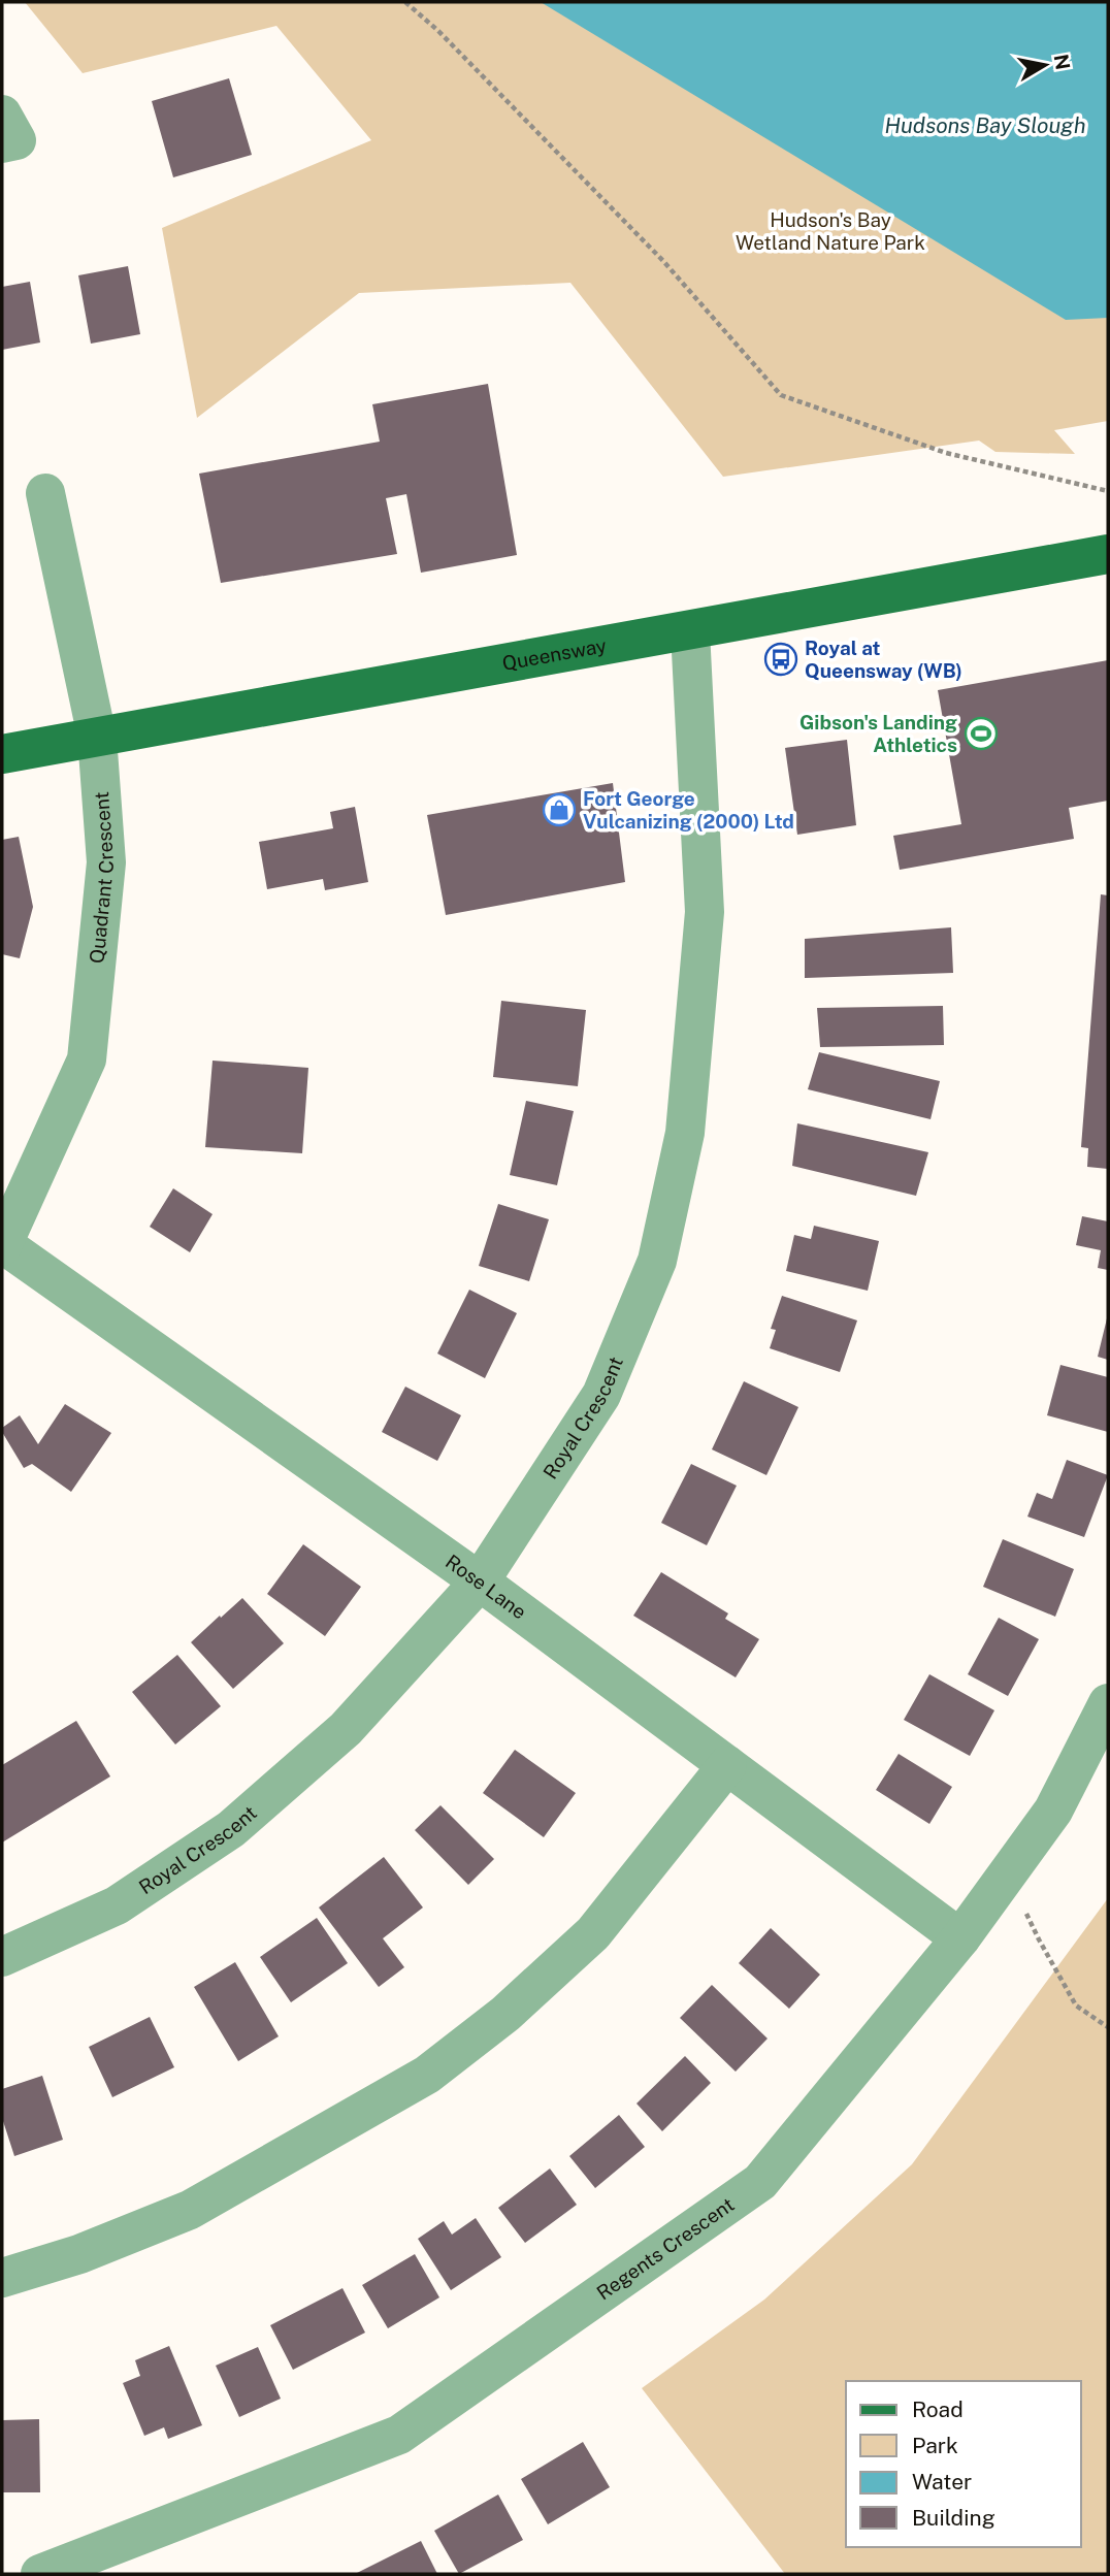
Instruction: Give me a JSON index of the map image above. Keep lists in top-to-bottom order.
{
  "streets": {
    "main road": ["Queensway"],
    "street": [
      "Quadrant Crescent",
      "Royal Crescent",
      "Rose Lane",
      "Regents Crescent"
    ]
  },
  "crossings": [
    ["Queensway", "Quadrant Crescent"],
    ["Queensway", "Royal Crescent"],
    ["Quadrant Crescent", "Rose Lane"],
    ["Royal Crescent", "Rose Lane"],
    ["Rose Lane", "Regents Crescent"]
  ],
  "water": ["Hudsons Bay Slough"],
  "parks": ["Hudson's Bay Wetland Nature Park"],
  "places": {
    "bus stop": ["Royal at Queensway (WB)"],
    "sports": ["Gibson's Landing Athletics"],
    "shop": ["Fort George Vulcanizing (2000) Ltd"]
  },
  "legend": [
    "Road",
    "Park",
    "Water",
    "Building"
  ],
  "north": "right"
}
